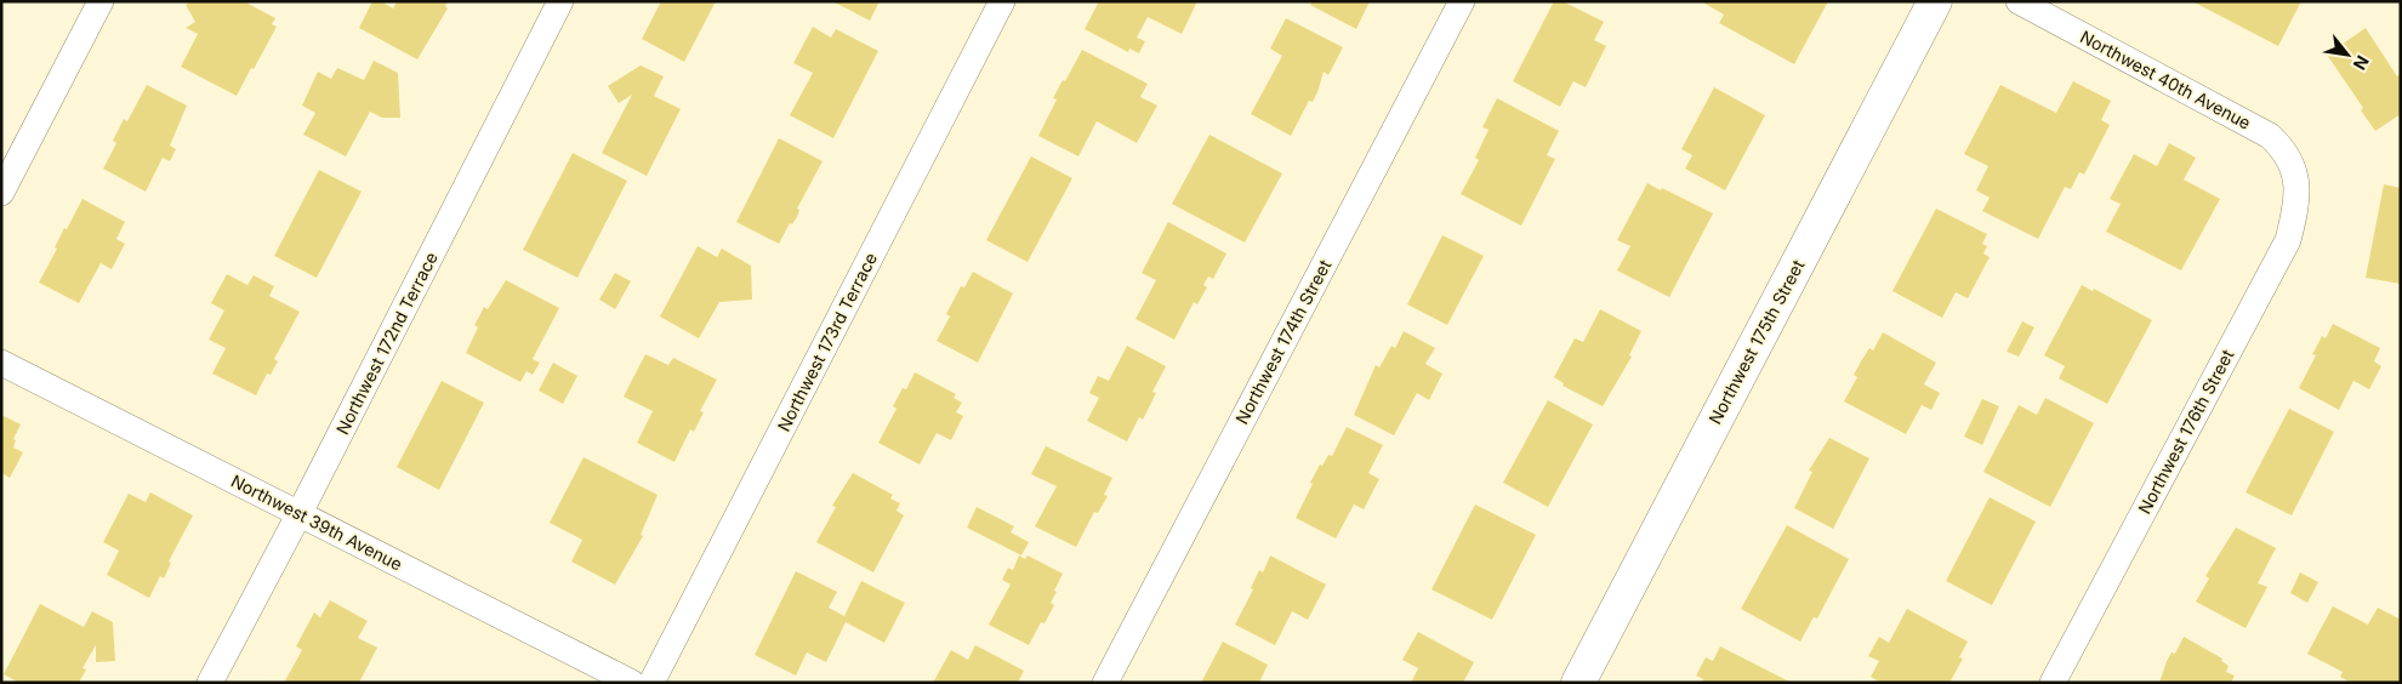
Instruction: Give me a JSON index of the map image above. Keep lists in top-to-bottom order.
{
  "streets": {
    "street": [
      "Northwest 40th Avenue",
      "Northwest 173rd Terrace",
      "Northwest 174th Street",
      "Northwest 175th Street",
      "Northwest 172nd Terrace",
      "Northwest 176th Street",
      "Northwest 39th Avenue"
    ]
  },
  "crossings": [
    ["Northwest 40th Avenue", "Northwest 176th Street"],
    ["Northwest 172nd Terrace", "Northwest 39th Avenue"]
  ],
  "north": "bottom right"
}
